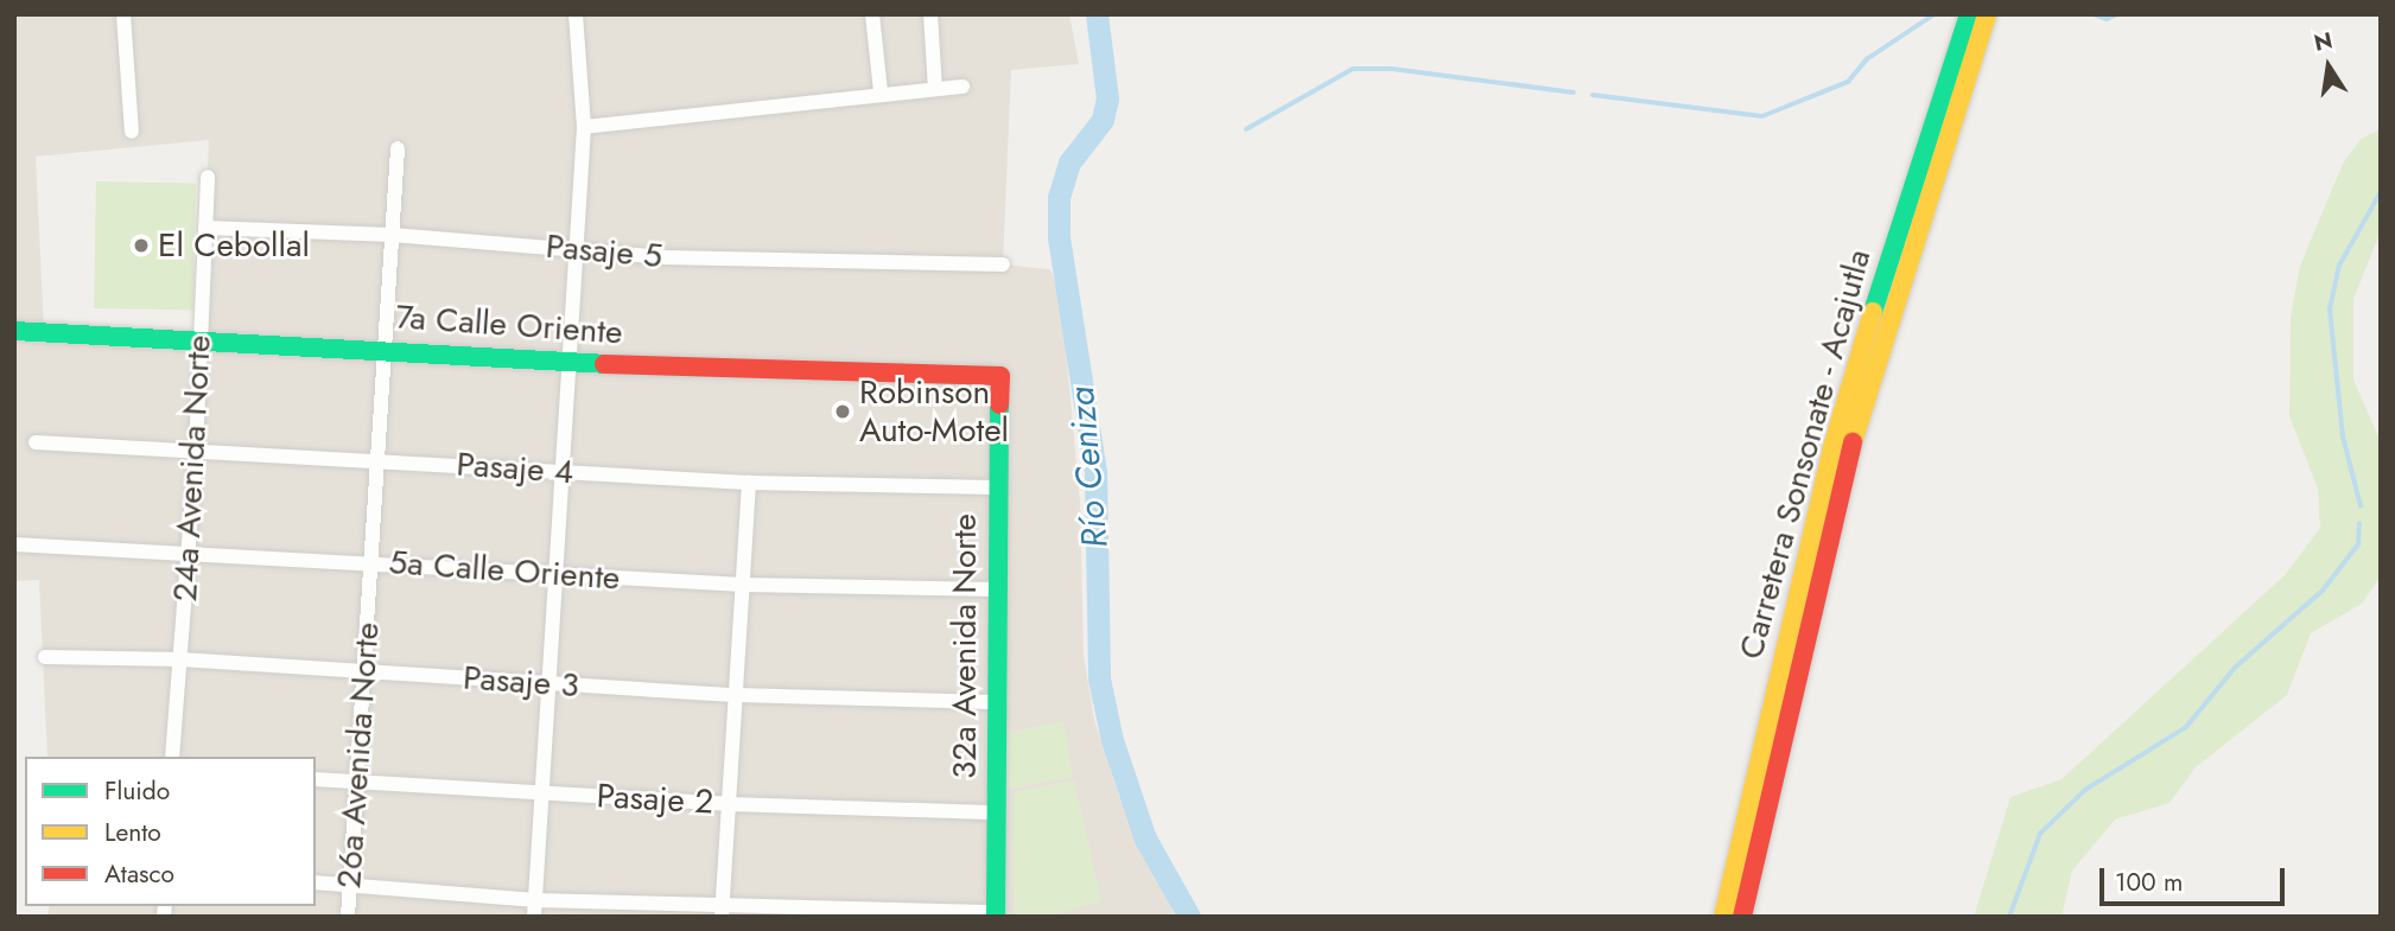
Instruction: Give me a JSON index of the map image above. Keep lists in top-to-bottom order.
{
  "streets": {
    "main road": ["7a Calle Oriente", "Carretera Sonsonate - Acajutla", "32a Avenida Norte"],
    "street": [
      "Pasaje 5",
      "24a Avenida Norte",
      "Pasaje 4",
      "5a Calle Oriente",
      "Pasaje 3",
      "26a Avenida Norte",
      "Pasaje 2"
    ]
  },
  "crossings": [
    ["Pasaje 5", "24a Avenida Norte"],
    ["Pasaje 5", "26a Avenida Norte"],
    ["7a Calle Oriente", "24a Avenida Norte"],
    ["7a Calle Oriente", "32a Avenida Norte"],
    ["7a Calle Oriente", "26a Avenida Norte"],
    ["24a Avenida Norte", "Pasaje 4"],
    ["24a Avenida Norte", "5a Calle Oriente"],
    ["24a Avenida Norte", "Pasaje 3"],
    ["Pasaje 4", "32a Avenida Norte"],
    ["Pasaje 4", "26a Avenida Norte"],
    ["5a Calle Oriente", "32a Avenida Norte"],
    ["5a Calle Oriente", "26a Avenida Norte"],
    ["32a Avenida Norte", "Pasaje 3"],
    ["32a Avenida Norte", "Pasaje 2"],
    ["Pasaje 3", "26a Avenida Norte"],
    ["26a Avenida Norte", "Pasaje 2"]
  ],
  "water": ["Río Ceniza"],
  "places": ["El Cebollal", "Robinson Auto-Motel"],
  "legend": ["Fluido", "Lento", "Atasco"],
  "scale_bar": "100 m",
  "north": "top"
}
